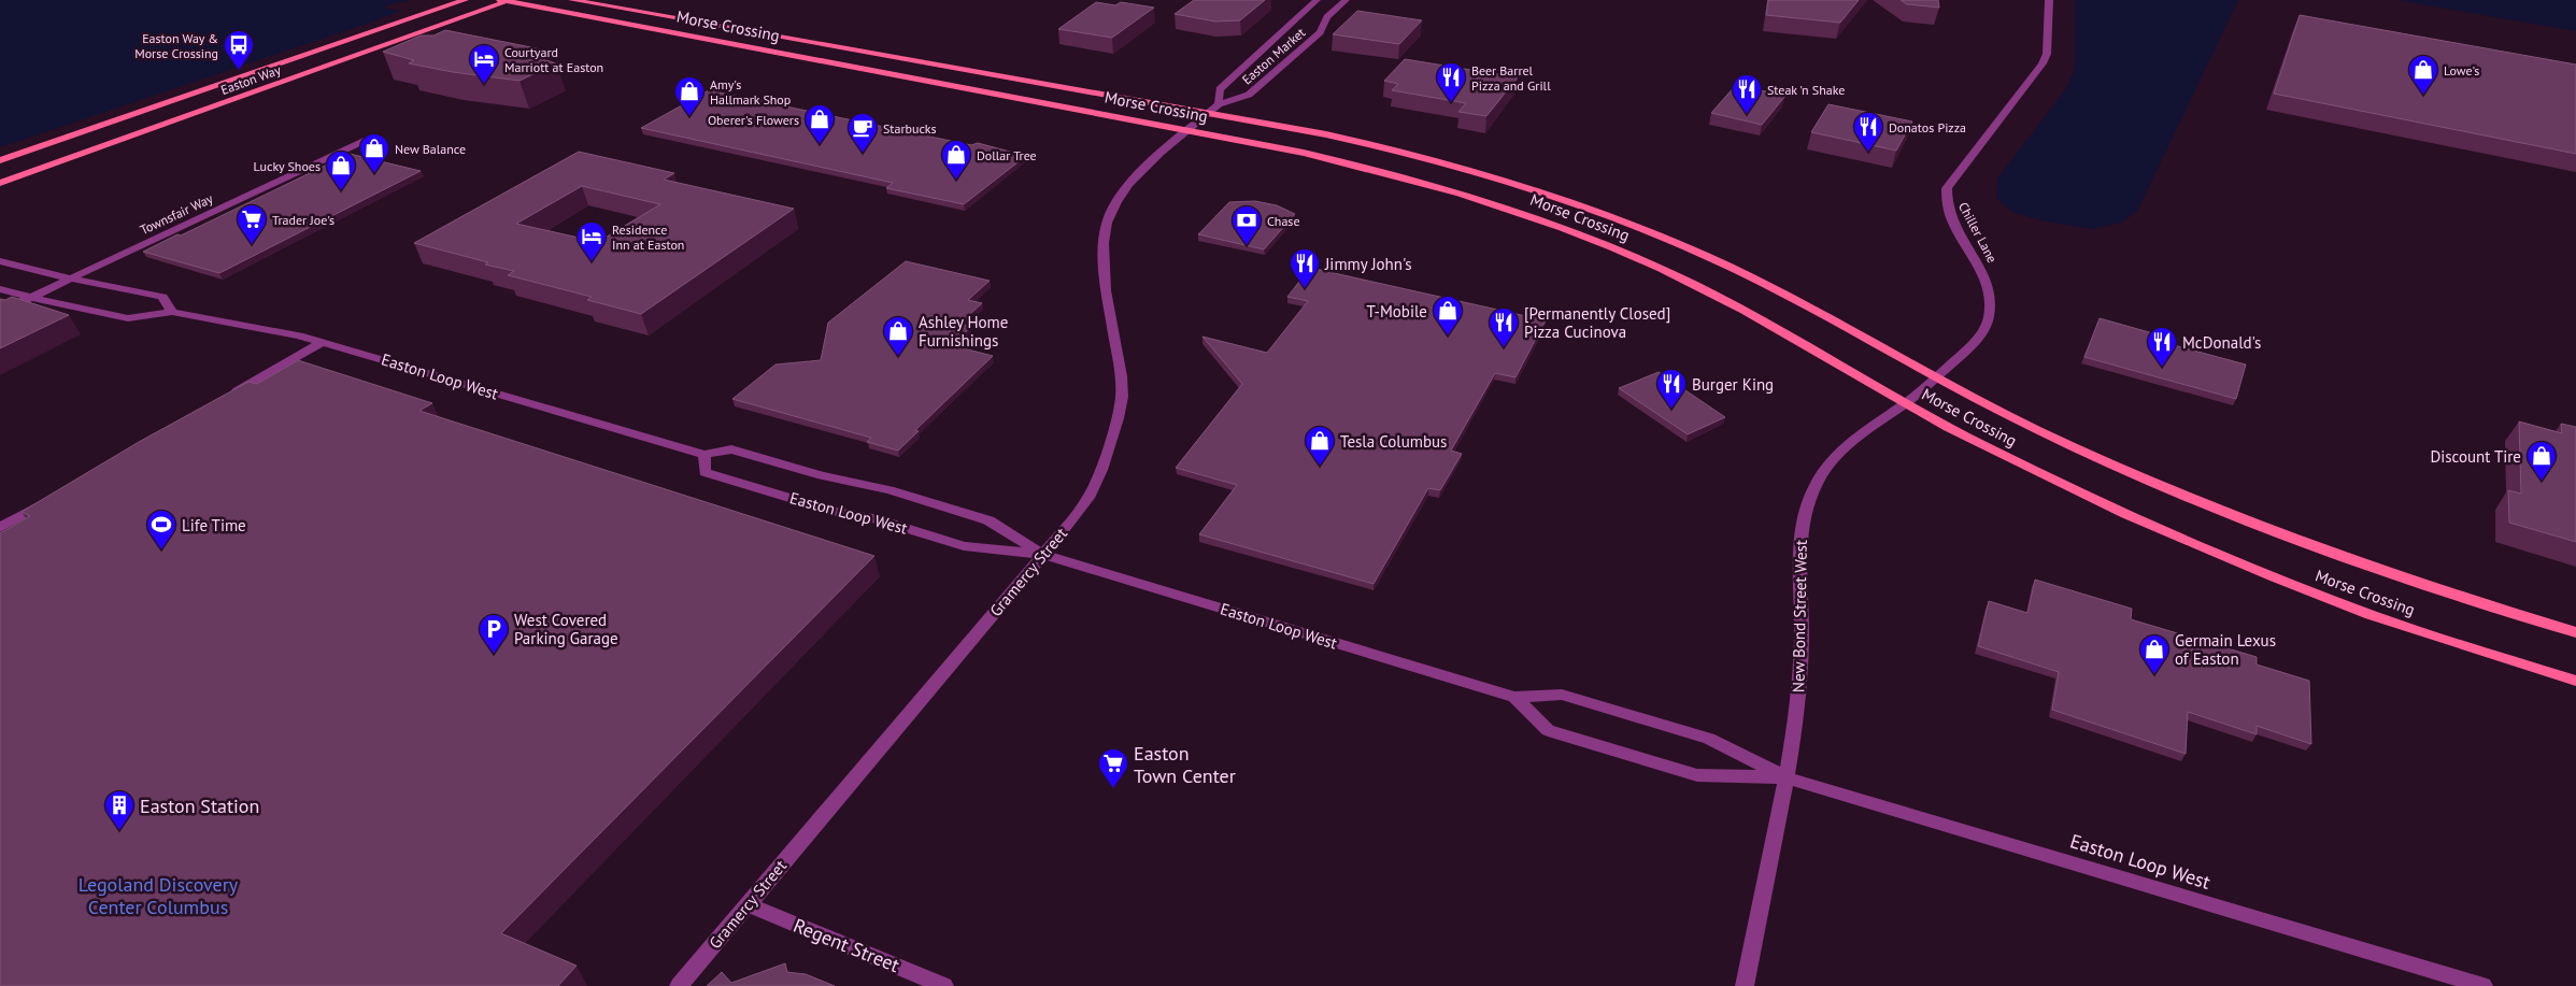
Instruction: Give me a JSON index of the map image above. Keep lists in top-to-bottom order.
{
  "streets": {
    "main road": ["Morse Crossing", "Easton Way"],
    "street": [
      "Easton Market",
      "Townsfair Way",
      "Chiller Lane",
      "Easton Loop West",
      "Gramercy Street",
      "New Bond Street West",
      "Regent Street"
    ]
  },
  "crossings": [
    ["Morse Crossing", "Easton Way"],
    ["Morse Crossing", "Chiller Lane"],
    ["Morse Crossing", "Gramercy Street"],
    ["Morse Crossing", "New Bond Street West"],
    ["Easton Market", "Gramercy Street"],
    ["Townsfair Way", "Easton Loop West"],
    ["Chiller Lane", "New Bond Street West"],
    ["Easton Loop West", "Gramercy Street"],
    ["Easton Loop West", "New Bond Street West"],
    ["Gramercy Street", "Regent Street"]
  ],
  "parks": ["Legoland Discovery Center Columbus"],
  "places": {
    "bus stop": ["Easton Way & Morse Crossing"],
    "hotel": ["Courtyard Marriott at Easton", "Residence Inn at Easton"],
    "shop": [
      "Lowe's",
      "Amy's Hallmark Shop",
      "Oberer's Flowers",
      "New Balance",
      "Dollar Tree",
      "Lucky Shoes",
      "T-Mobile",
      "Ashley Home Furnishings",
      "Tesla Columbus",
      "Discount Tire",
      "Germain Lexus of Easton"
    ],
    "restaurant": [
      "Beer Barrel Pizza and Grill",
      "Steak 'n Shake",
      "Donatos Pizza",
      "Jimmy John's",
      "[Permanently Closed] Pizza Cucinova",
      "McDonald's",
      "Burger King"
    ],
    "cafe": ["Starbucks"],
    "supermarket": ["Trader Joe's", "Easton Town Center"],
    "bank": ["Chase"],
    "sports": ["Life Time"],
    "parking": ["West Covered Parking Garage"],
    "building": ["Easton Station"]
  }
}
